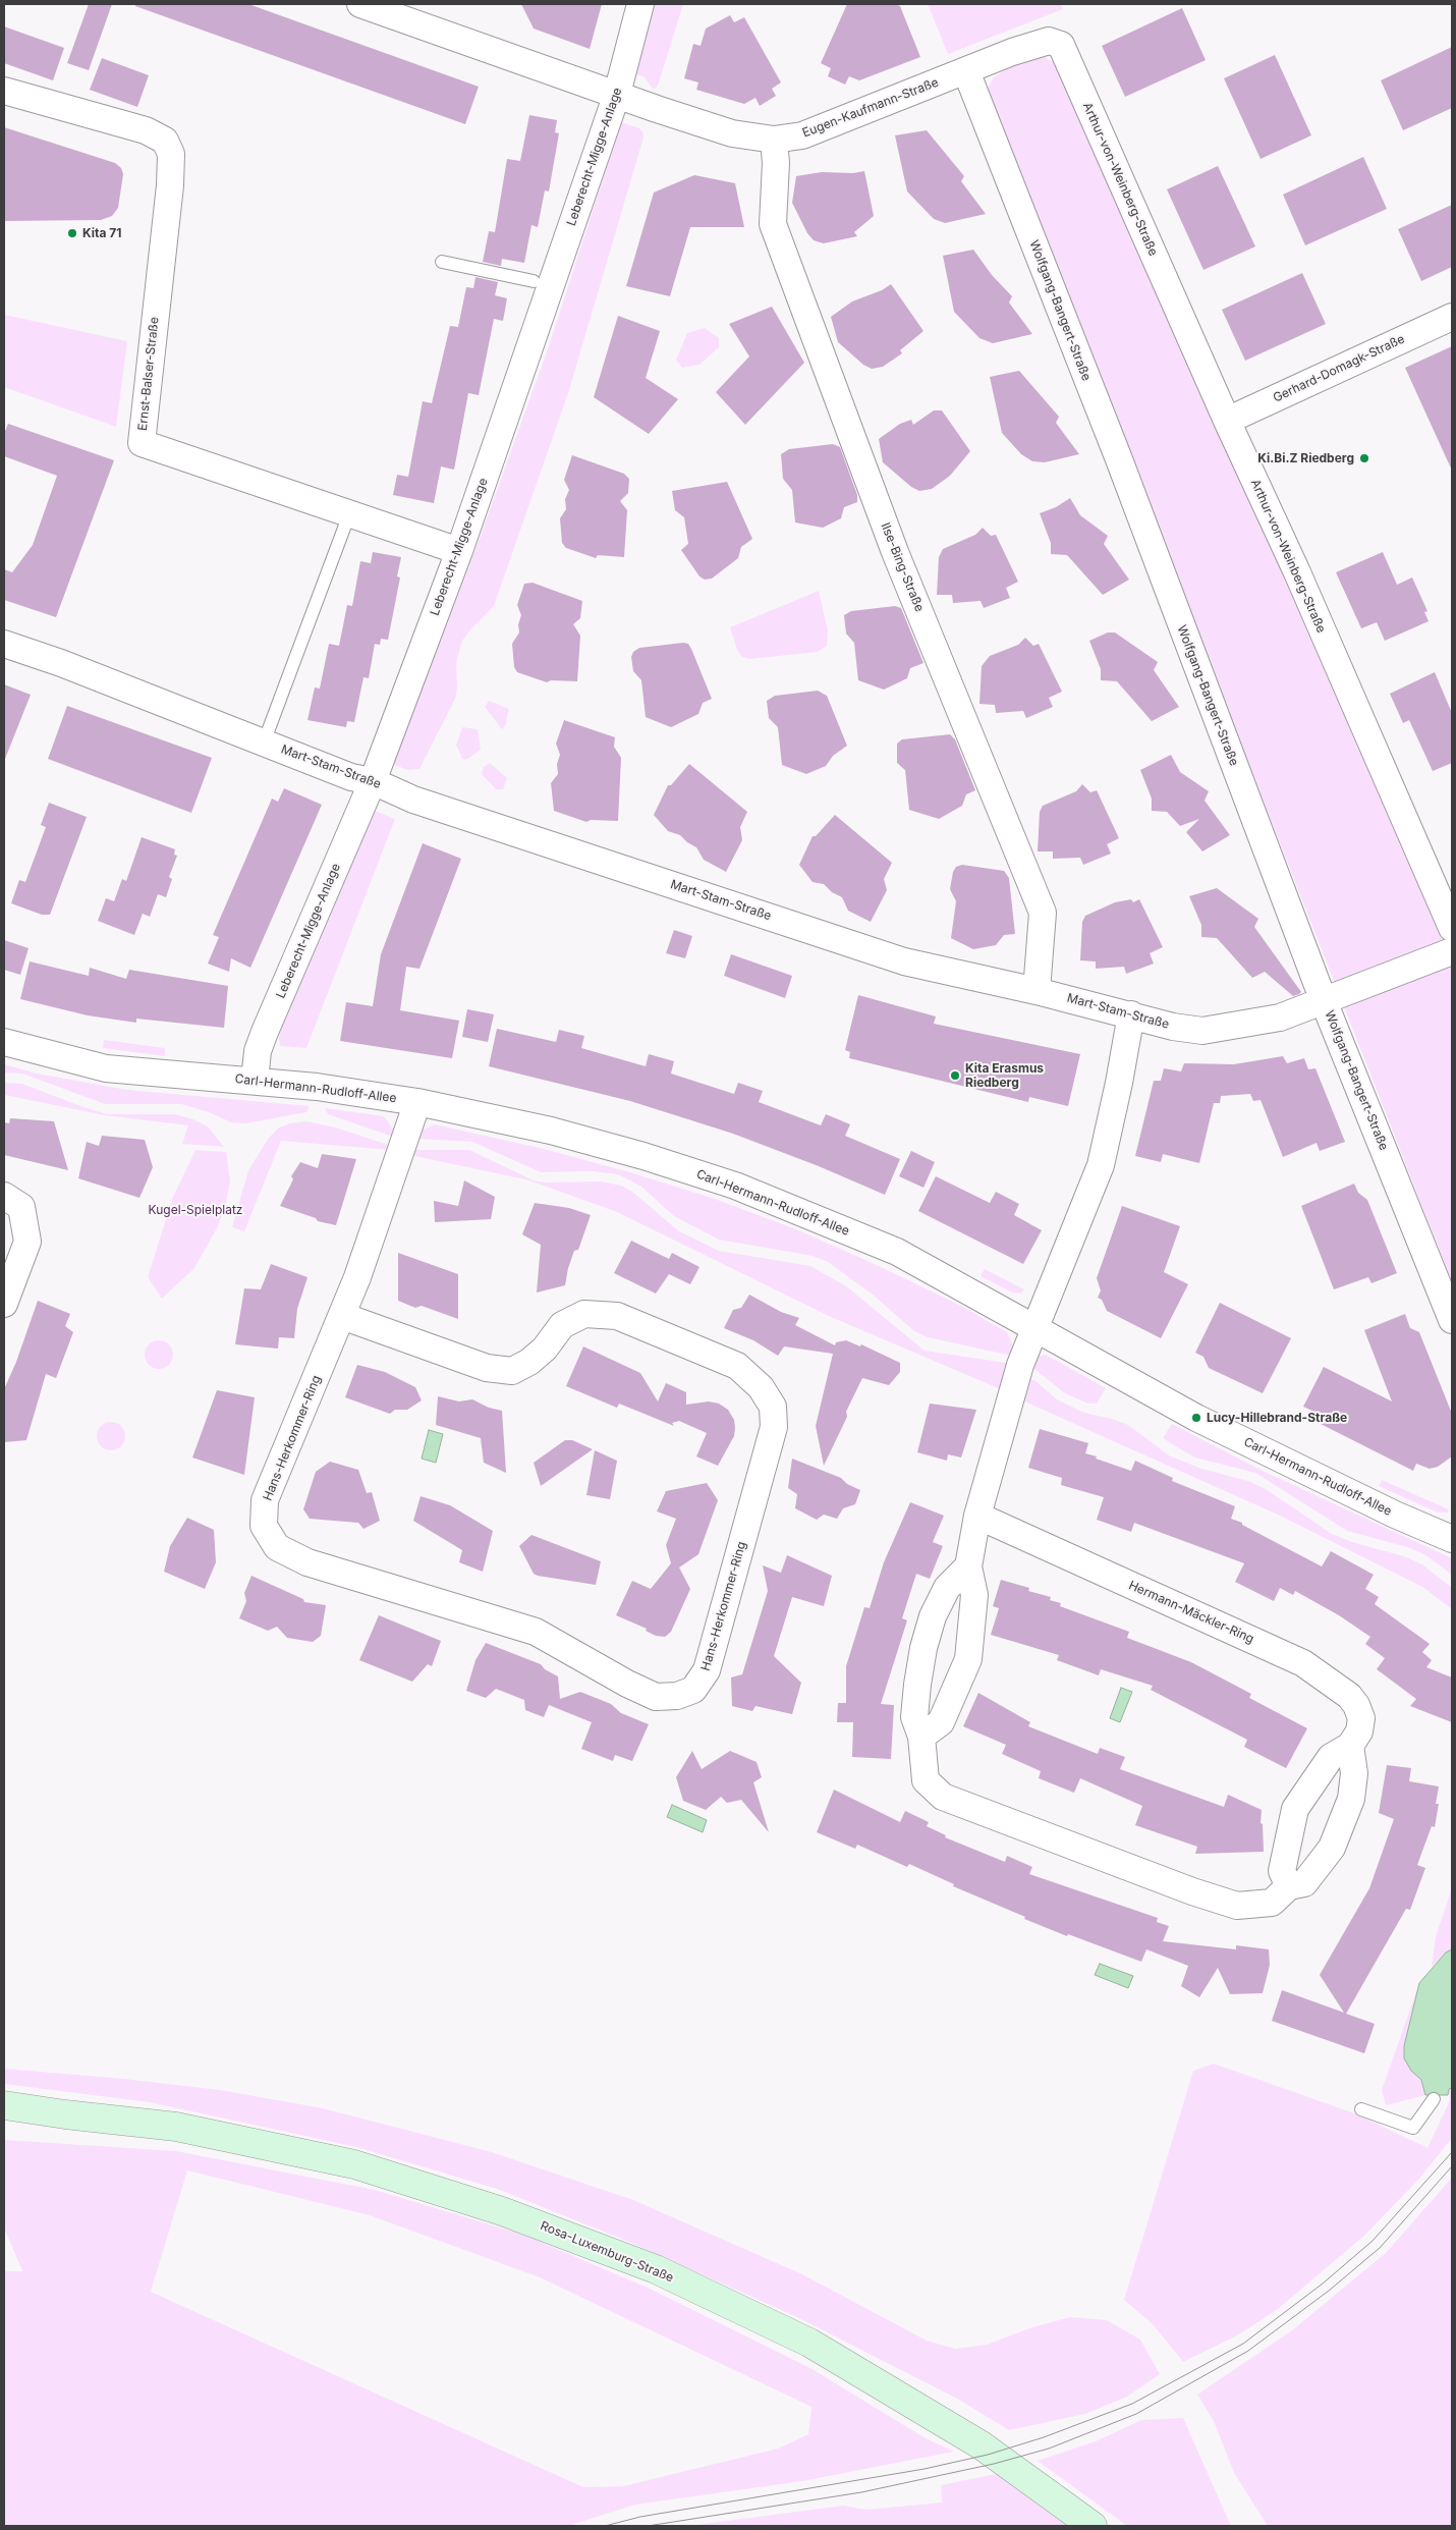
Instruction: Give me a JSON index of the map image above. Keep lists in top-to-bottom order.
{
  "streets": {
    "main road": ["Rosa-Luxemburg-Straße"],
    "street": [
      "Eugen-Kaufmann-Straße",
      "Leberecht-Migge-Anlage",
      "Arthur-von-Weinberg-Straße",
      "Wolfgang-Bangert-Straße",
      "Gerhard-Domagk-Straße",
      "Ernst-Balser-Straße",
      "Ilse-Bing-Straße",
      "Mart-Stam-Straße",
      "Carl-Hermann-Rudloff-Allee",
      "Hans-Herkommer-Ring",
      "Hermann-Mäckler-Ring"
    ]
  },
  "crossings": [
    ["Eugen-Kaufmann-Straße", "Leberecht-Migge-Anlage"],
    ["Eugen-Kaufmann-Straße", "Arthur-von-Weinberg-Straße"],
    ["Eugen-Kaufmann-Straße", "Wolfgang-Bangert-Straße"],
    ["Eugen-Kaufmann-Straße", "Ilse-Bing-Straße"],
    ["Leberecht-Migge-Anlage", "Ernst-Balser-Straße"],
    ["Leberecht-Migge-Anlage", "Mart-Stam-Straße"],
    ["Leberecht-Migge-Anlage", "Carl-Hermann-Rudloff-Allee"],
    ["Arthur-von-Weinberg-Straße", "Gerhard-Domagk-Straße"],
    ["Wolfgang-Bangert-Straße", "Mart-Stam-Straße"],
    ["Ilse-Bing-Straße", "Mart-Stam-Straße"],
    ["Carl-Hermann-Rudloff-Allee", "Hans-Herkommer-Ring"]
  ],
  "parks": ["Kugel-Spielplatz"],
  "places": [
    "Kita 71",
    "Ki.Bi.Z Riedberg",
    "Kita Erasmus Riedberg",
    "Lucy-Hillebrand-Straße"
  ]
}
